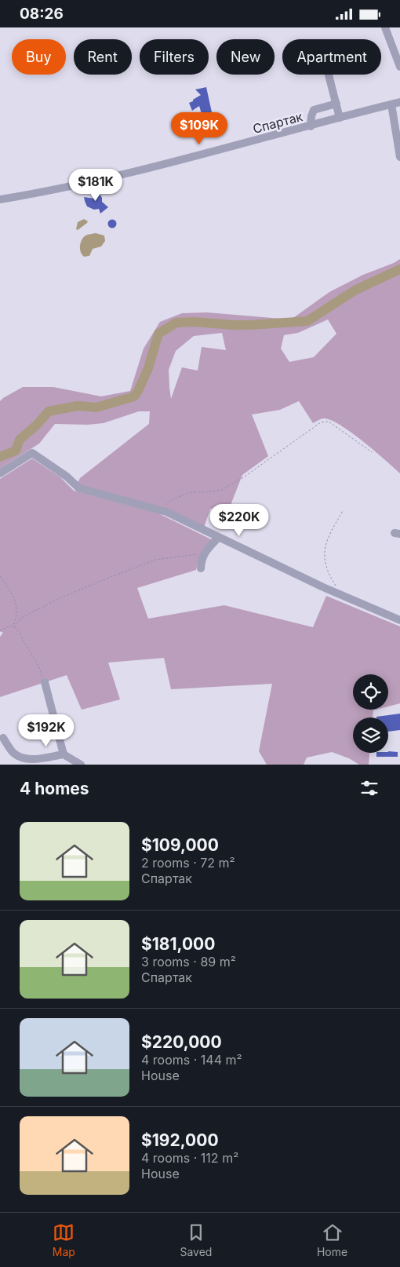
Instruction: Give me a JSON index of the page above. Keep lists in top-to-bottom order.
{
  "streets": {
    "street": ["Спартак"]
  },
  "page": {
    "status": "08:26",
    "chip": [
      "Buy",
      "Rent",
      "Filters",
      "New",
      "Apartment"
    ],
    "price": [
      "$109K",
      "$181K",
      "$220K",
      "$192K"
    ],
    "heading": "4 homes",
    "list": [
      {
        "name": "$109,000",
        "note": "2 rooms · 72 m² · Спартак"
      },
      {
        "name": "$181,000",
        "note": "3 rooms · 89 m² · Спартак"
      },
      {
        "name": "$220,000",
        "note": "4 rooms · 144 m² · House"
      },
      {
        "name": "$192,000",
        "note": "4 rooms · 112 m² · House"
      }
    ],
    "tabs": ["Map", "Saved", "Home"]
  }
}
